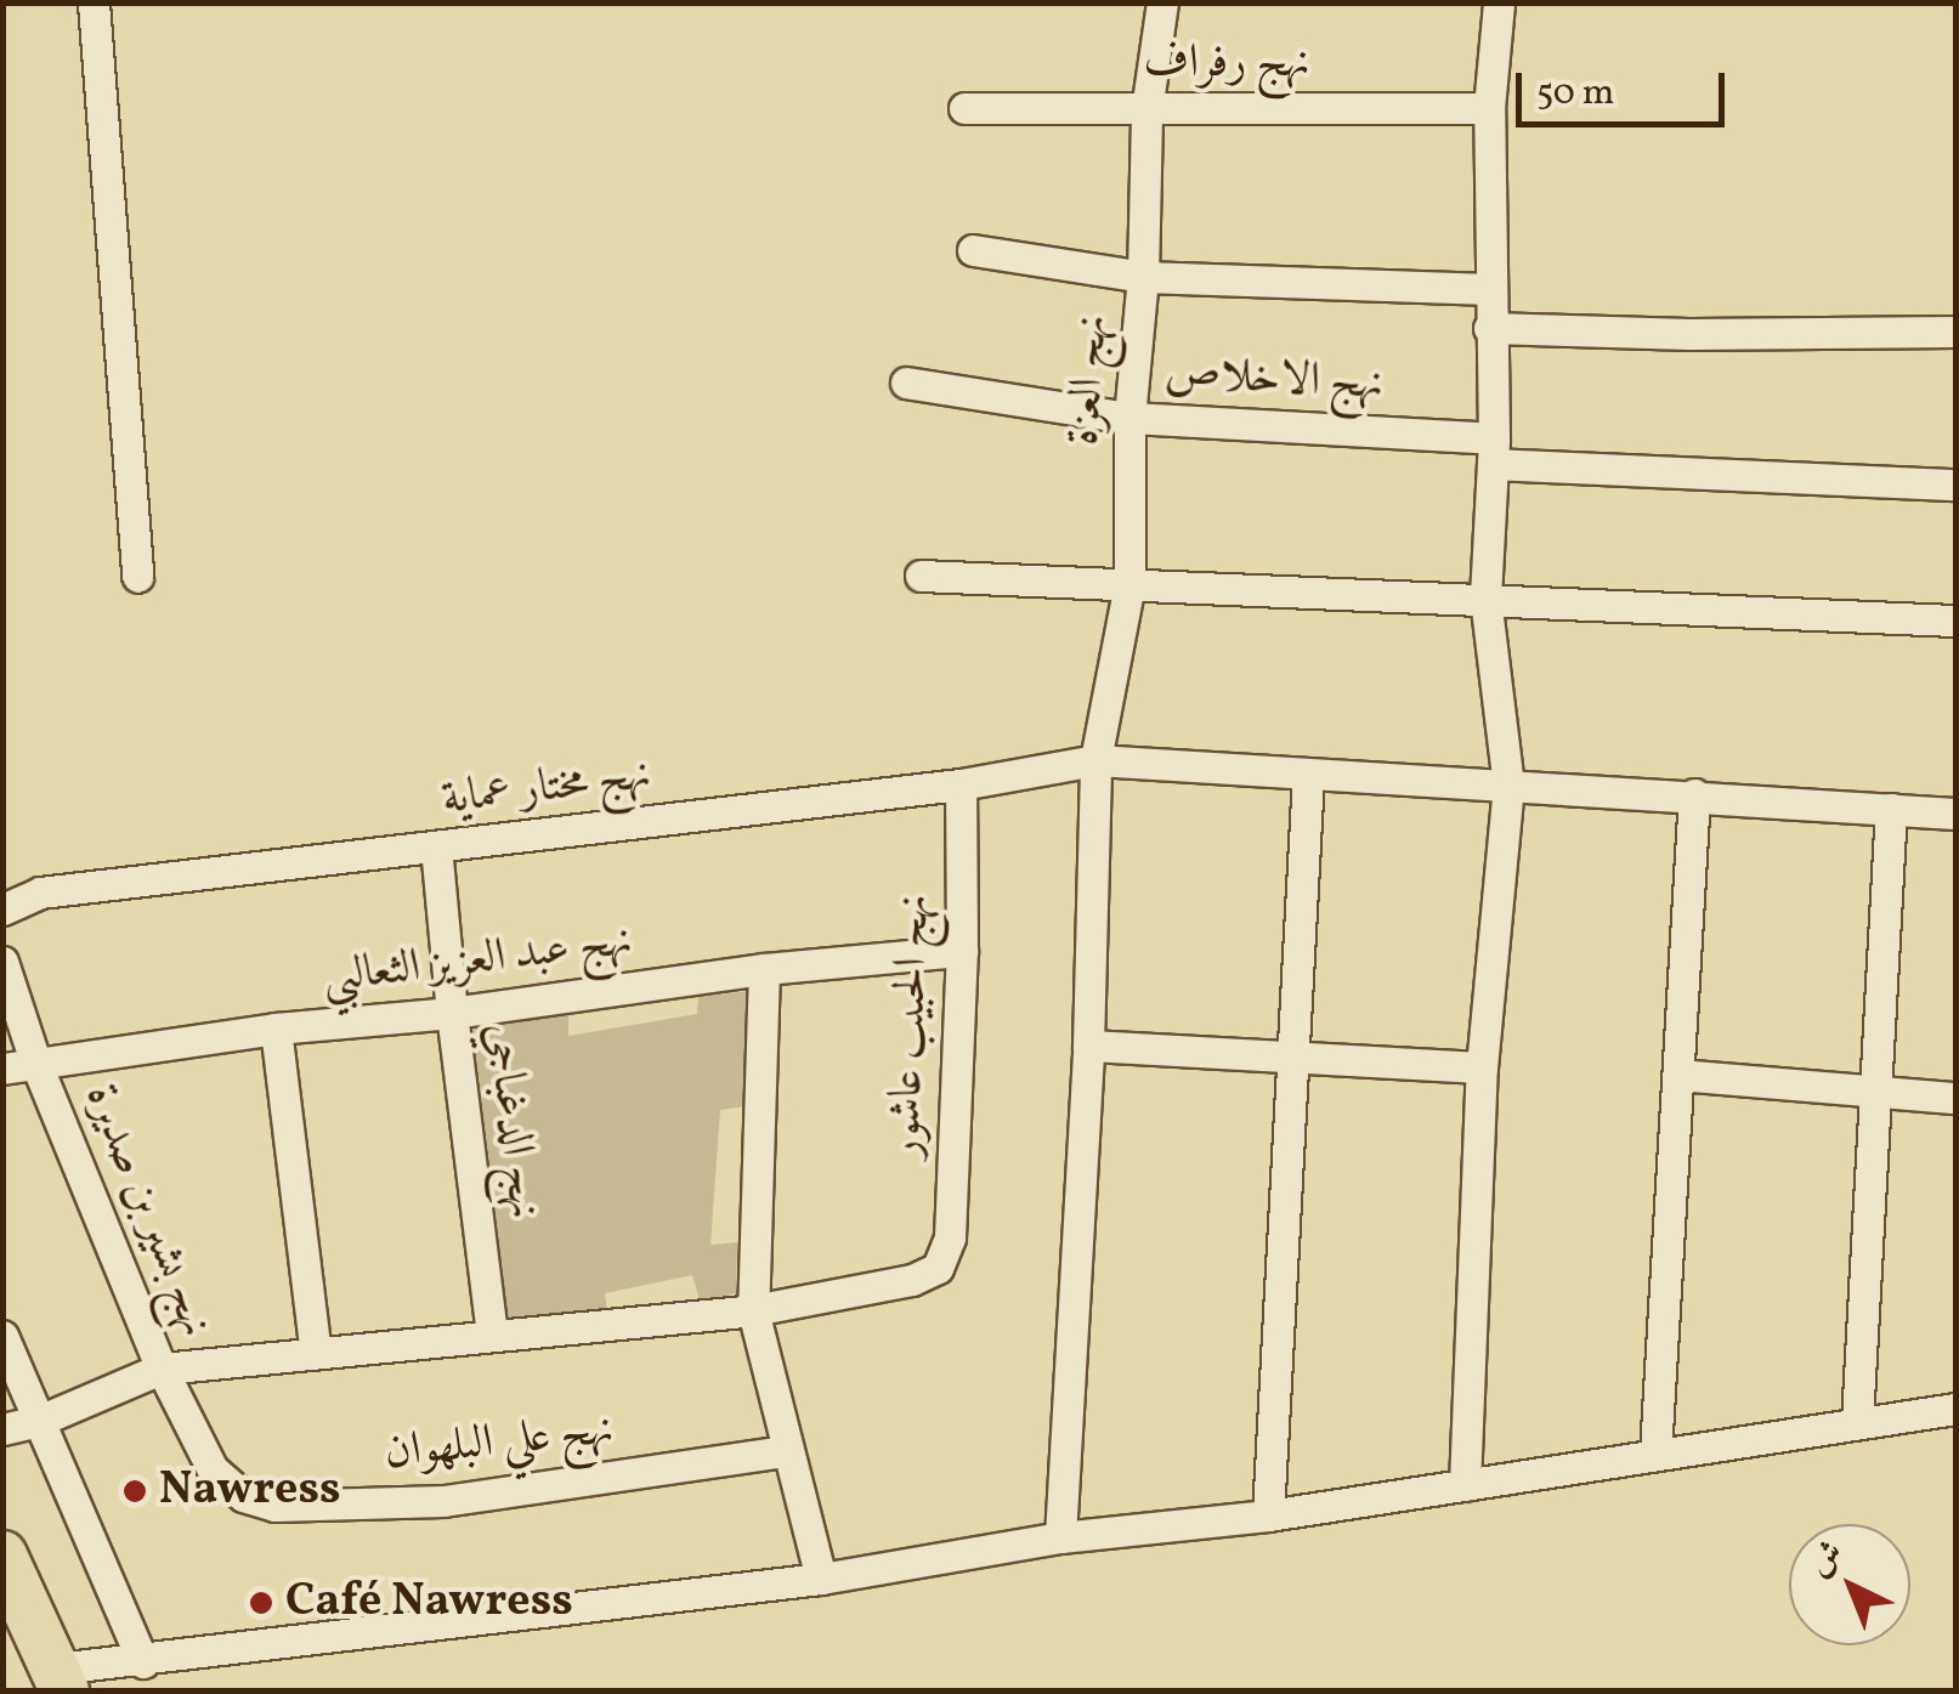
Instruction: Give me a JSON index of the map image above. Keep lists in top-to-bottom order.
{
  "streets": {
    "street": [
      "نهج رفراف",
      "نهج العزة",
      "نهج الاخلاص",
      "نهج مختار عماية",
      "نهج عبد العزيز الثعالبي",
      "نهج الحبيب عاشور",
      "نهج الدغباجي",
      "نهج بشير بن صديرة",
      "نهج علي البلهوان"
    ]
  },
  "crossings": [
    ["نهج رفراف", "نهج العزة"],
    ["نهج العزة", "نهج الاخلاص"],
    ["نهج العزة", "نهج مختار عماية"],
    ["نهج مختار عماية", "نهج الحبيب عاشور"],
    ["نهج مختار عماية", "نهج الدغباجي"],
    ["نهج عبد العزيز الثعالبي", "نهج الحبيب عاشور"],
    ["نهج عبد العزيز الثعالبي", "نهج الدغباجي"],
    ["نهج عبد العزيز الثعالبي", "نهج بشير بن صديرة"],
    ["نهج بشير بن صديرة", "نهج علي البلهوان"]
  ],
  "places": ["Nawress", "Café Nawress"],
  "scale_bar": "50 m",
  "north": "top left"
}
